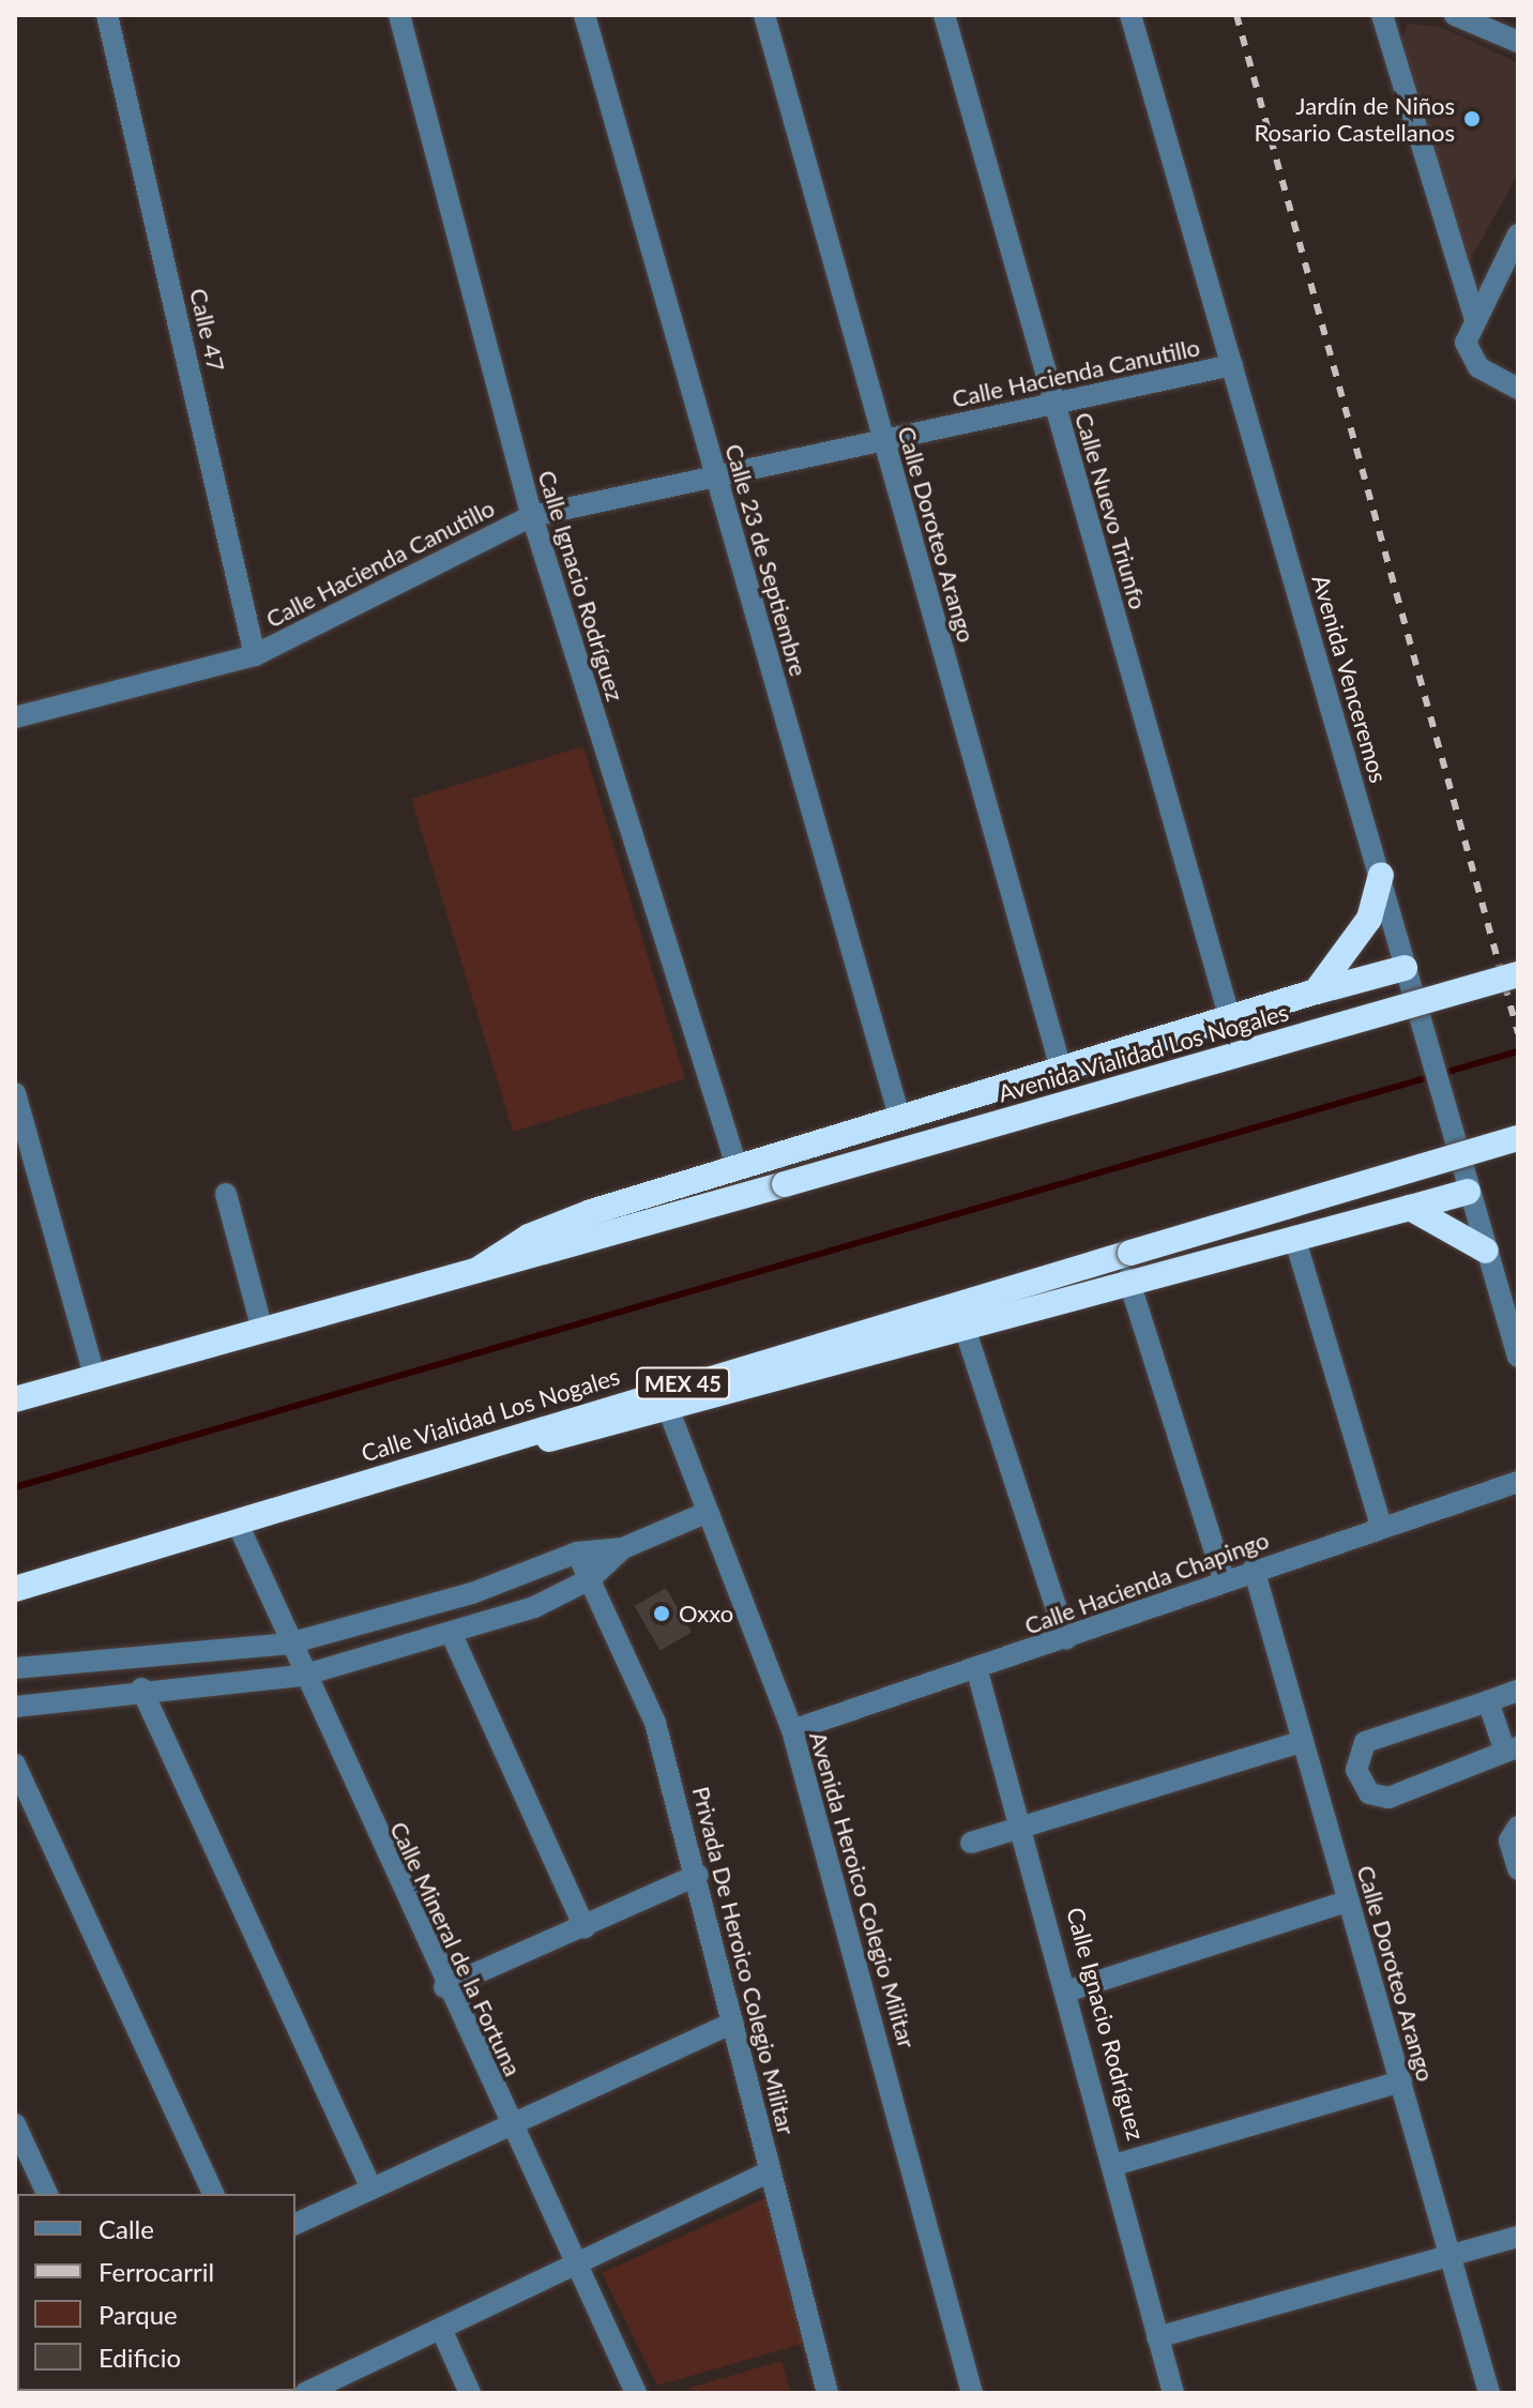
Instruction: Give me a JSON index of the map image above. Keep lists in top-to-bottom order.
{
  "streets": {
    "highway": ["Avenida Vialidad Los Nogales", "MEX 45", "Calle Vialidad Los Nogales"],
    "street": [
      "Calle 47",
      "Calle Hacienda Canutillo",
      "Calle Nuevo Triunfo",
      "Calle Doroteo Arango",
      "Calle 23 de Septiembre",
      "Calle Ignacio Rodríguez",
      "Avenida Venceremos",
      "Calle Hacienda Chapingo",
      "Avenida Heroico Colegio Militar",
      "Calle Mineral de la Fortuna",
      "Privada De Heroico Colegio Militar"
    ]
  },
  "crossings": [
    ["Calle 47", "Calle Hacienda Canutillo"],
    ["Calle Hacienda Canutillo", "Calle Nuevo Triunfo"],
    ["Calle Hacienda Canutillo", "Calle Doroteo Arango"],
    ["Calle Hacienda Canutillo", "Calle 23 de Septiembre"],
    ["Calle Hacienda Canutillo", "Calle Ignacio Rodríguez"],
    ["Calle Hacienda Canutillo", "Avenida Venceremos"],
    ["Calle Doroteo Arango", "Calle Hacienda Chapingo"],
    ["Calle Ignacio Rodríguez", "Calle Hacienda Chapingo"],
    ["MEX 45", "Calle Vialidad Los Nogales"],
    ["Calle Vialidad Los Nogales", "Calle Mineral de la Fortuna"],
    ["Calle Hacienda Chapingo", "Avenida Heroico Colegio Militar"]
  ],
  "places": ["Jardín de Niños Rosario Castellanos", "Oxxo"],
  "legend": [
    "Calle",
    "Ferrocarril",
    "Parque",
    "Edificio"
  ]
}
